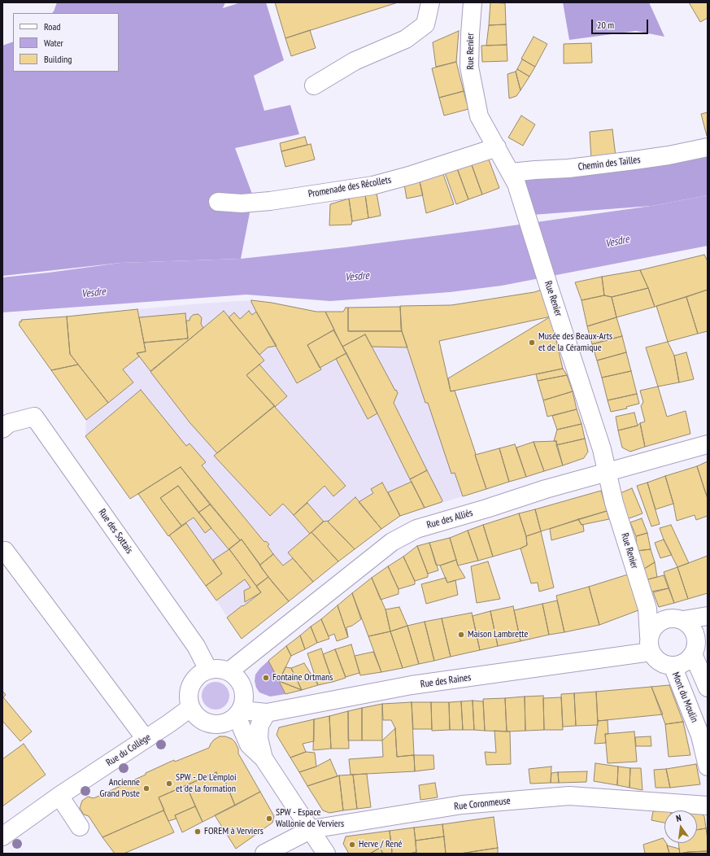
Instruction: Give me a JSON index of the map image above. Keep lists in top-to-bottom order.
{
  "streets": {
    "street": [
      "Rue Renier",
      "Chemin des Tailles",
      "Promenade des Récollets",
      "Rue des Alliés",
      "Rue des Sottais",
      "Rue des Raines",
      "Mont du Moulin",
      "Rue du Collège",
      "Rue Coronmeuse"
    ]
  },
  "crossings": [
    ["Rue Renier", "Chemin des Tailles"],
    ["Rue Renier", "Promenade des Récollets"],
    ["Rue Renier", "Rue des Alliés"],
    ["Rue Renier", "Rue des Raines"],
    ["Rue Renier", "Mont du Moulin"],
    ["Rue des Alliés", "Rue des Sottais"],
    ["Rue des Alliés", "Rue des Raines"],
    ["Rue des Alliés", "Rue du Collège"],
    ["Rue des Sottais", "Rue des Raines"],
    ["Rue des Sottais", "Rue du Collège"],
    ["Rue des Raines", "Mont du Moulin"],
    ["Rue des Raines", "Rue du Collège"]
  ],
  "water": ["Vesdre"],
  "places": [
    "Musée des Beaux-Arts et de la Céramique",
    "Maison Lambrette",
    "Fontaine Ortmans",
    "SPW - De L'emploi et de la formation",
    "Ancienne Grand Poste",
    "SPW - Espace Wallonie de Verviers",
    "FOREM à Verviers",
    "Herve / René"
  ],
  "legend": ["Road", "Water", "Building"],
  "scale_bar": "20 m",
  "north": "top"
}
